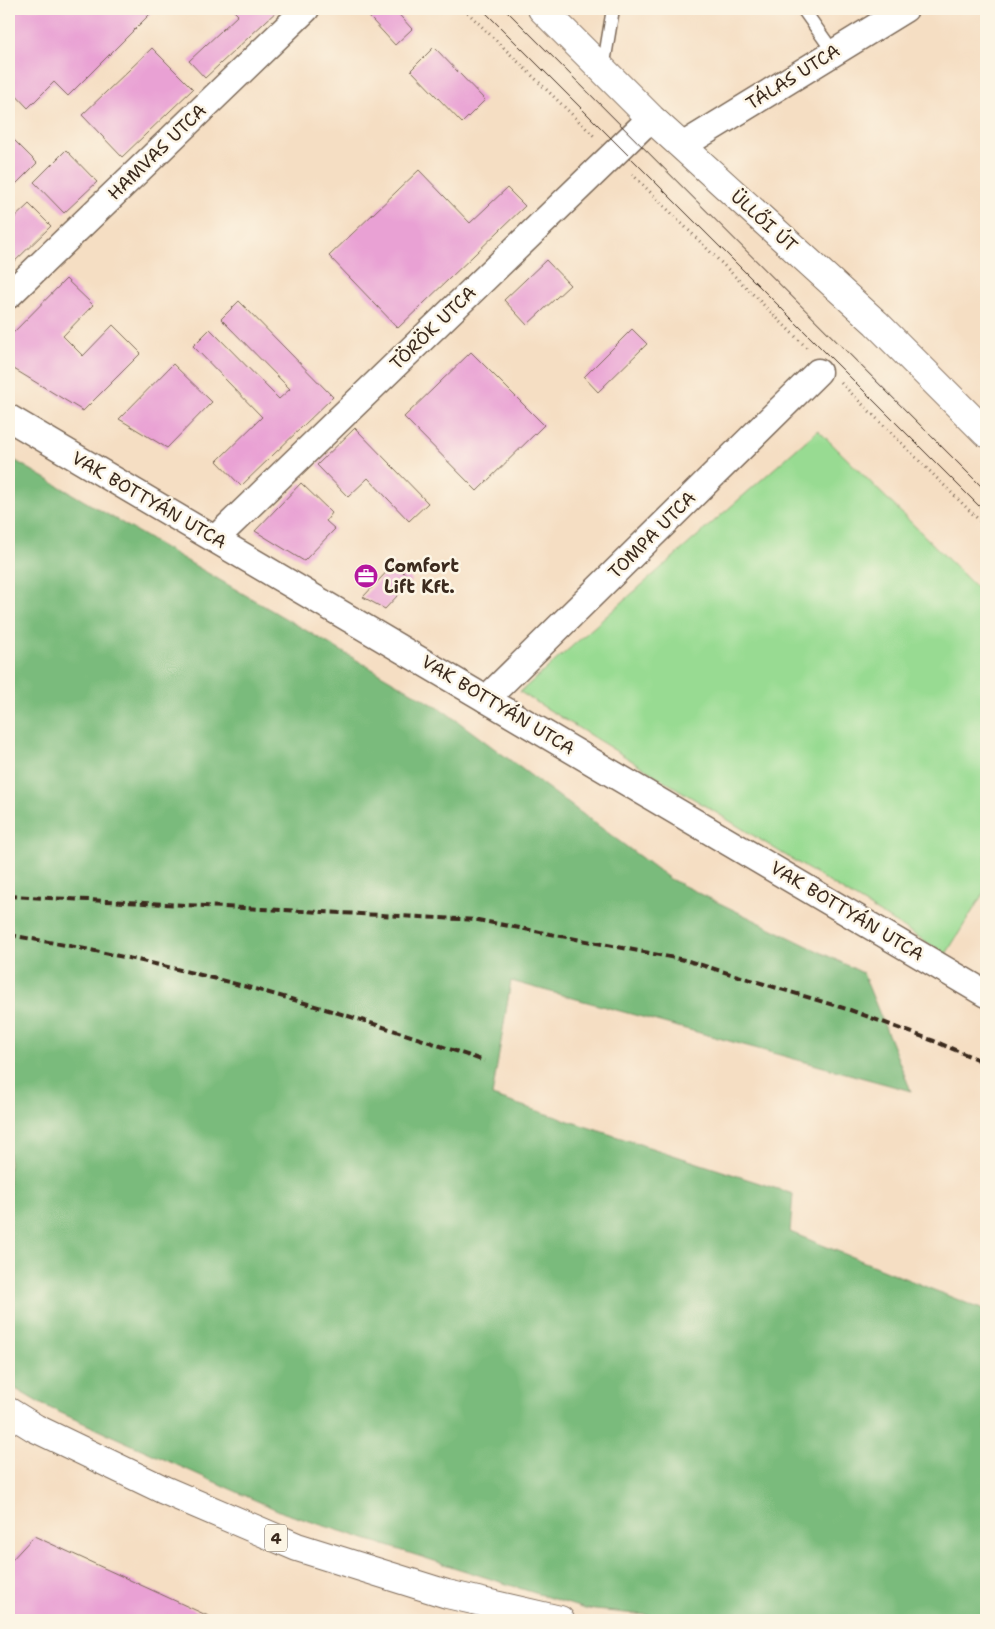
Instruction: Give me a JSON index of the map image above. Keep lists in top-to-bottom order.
{
  "streets": {
    "main road": ["ÜLLŐI ÚT", "4"],
    "street": [
      "TÁLAS UTCA",
      "HAMVAS UTCA",
      "TÖRÖK UTCA",
      "VAK BOTTYÁN UTCA",
      "TOMPA UTCA"
    ]
  },
  "crossings": [
    ["TÁLAS UTCA", "ÜLLŐI ÚT"],
    ["ÜLLŐI ÚT", "TÖRÖK UTCA"],
    ["TÖRÖK UTCA", "VAK BOTTYÁN UTCA"],
    ["VAK BOTTYÁN UTCA", "TOMPA UTCA"]
  ],
  "places": {
    "office": ["Comfort Lift Kft."]
  }
}
